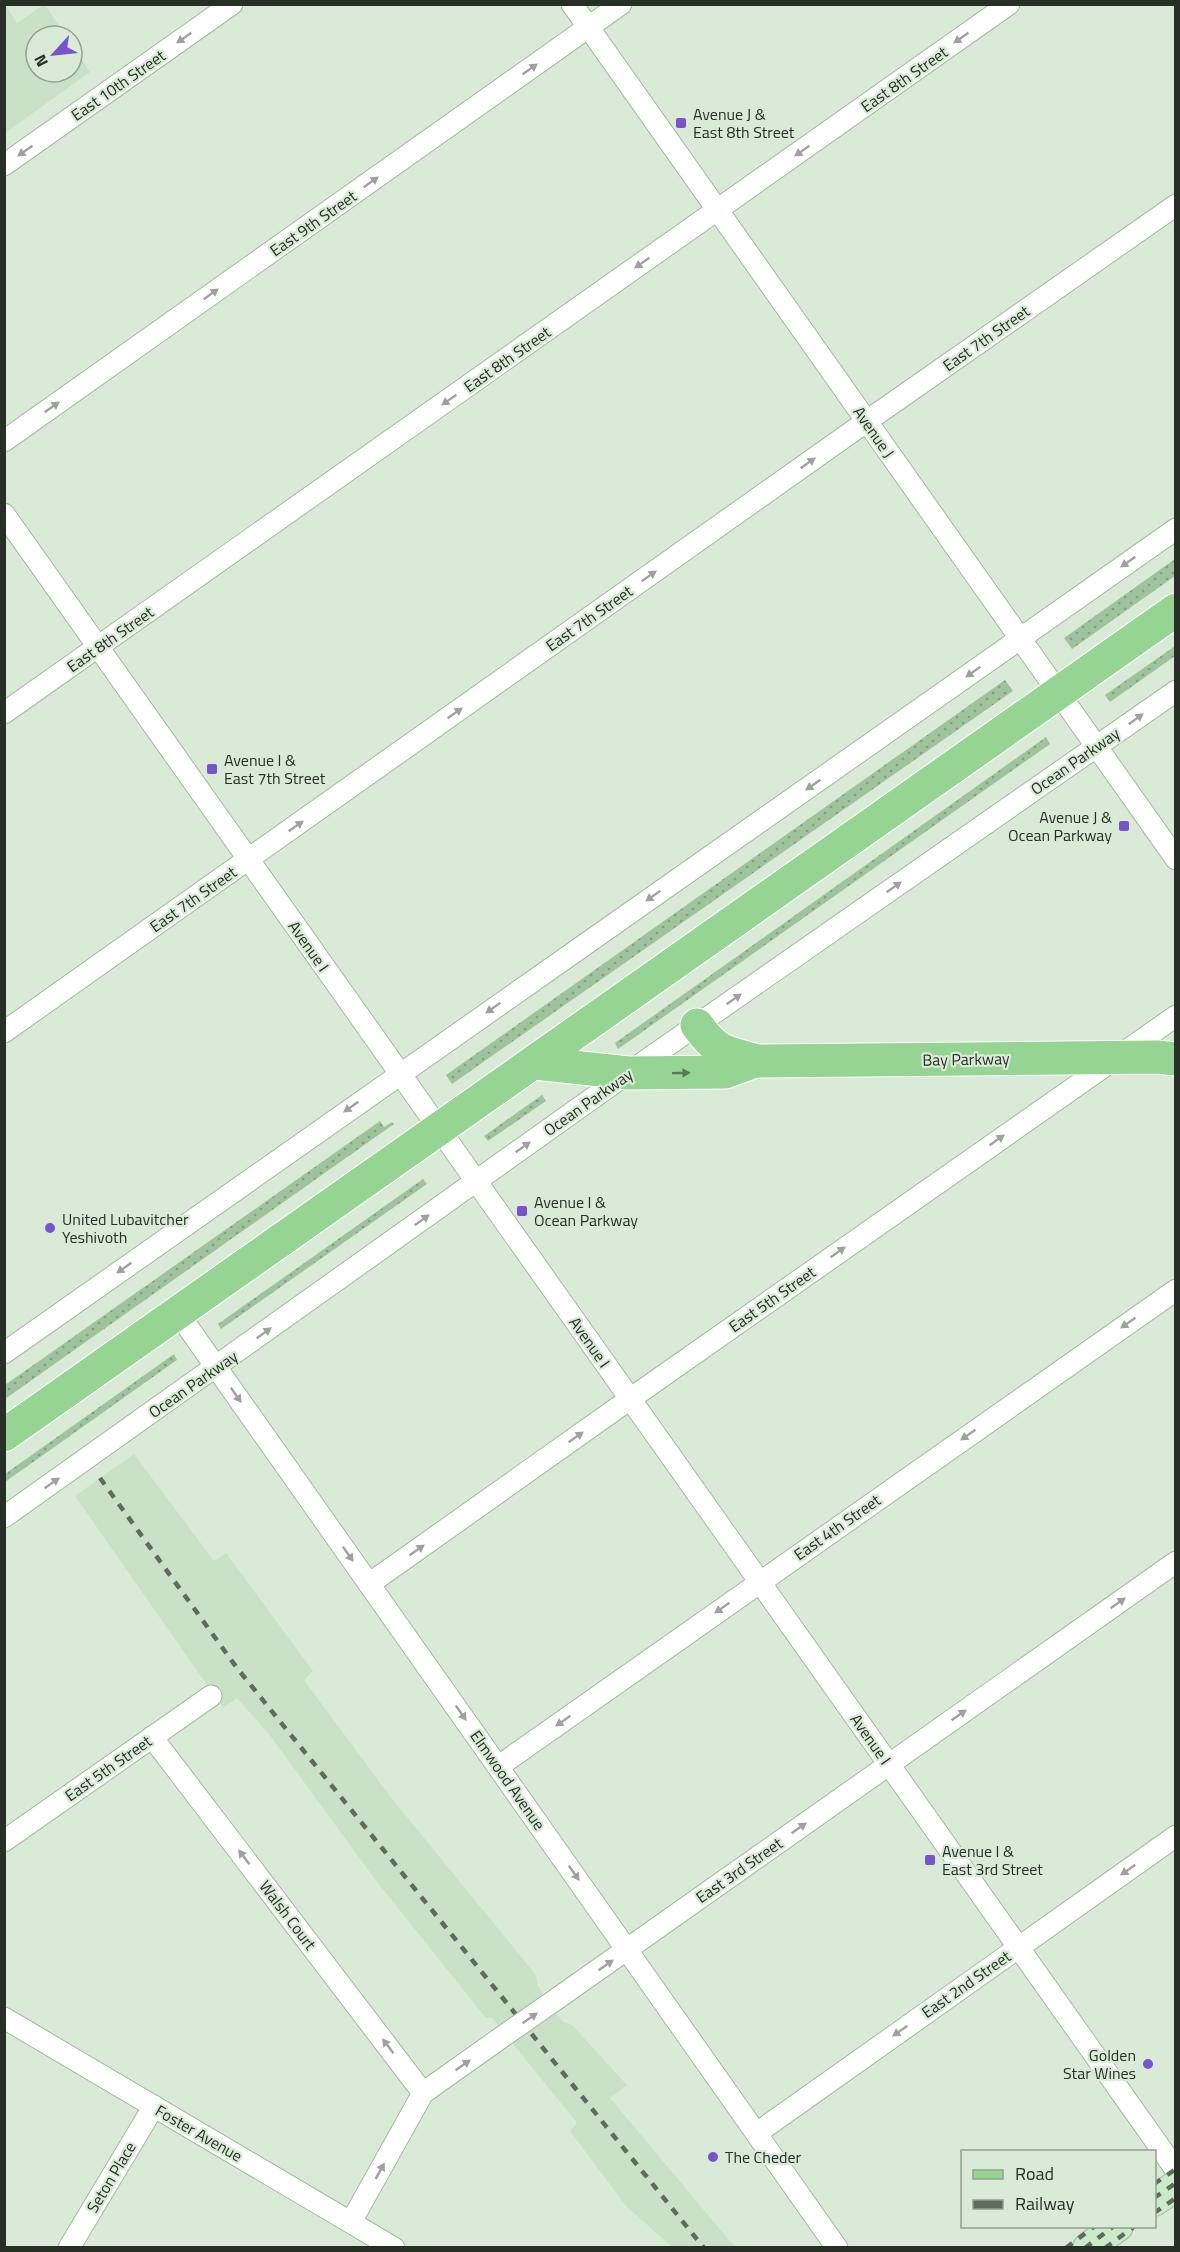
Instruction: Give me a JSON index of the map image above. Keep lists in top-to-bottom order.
{
  "streets": {
    "main road": ["Bay Parkway"],
    "street": [
      "East 8th Street",
      "East 10th Street",
      "East 9th Street",
      "East 7th Street",
      "Avenue J",
      "Ocean Parkway",
      "Avenue I",
      "East 5th Street",
      "East 4th Street",
      "Elmwood Avenue",
      "East 3rd Street",
      "Walsh Court",
      "East 2nd Street",
      "Foster Avenue",
      "Seton Place"
    ]
  },
  "crossings": [
    ["East 8th Street", "Avenue J"],
    ["East 8th Street", "Avenue I"],
    ["East 9th Street", "Avenue J"],
    ["East 7th Street", "Avenue J"],
    ["East 7th Street", "Avenue I"],
    ["Avenue J", "Ocean Parkway"],
    ["Ocean Parkway", "Avenue I"],
    ["Ocean Parkway", "Bay Parkway"],
    ["Ocean Parkway", "Elmwood Avenue"],
    ["Avenue I", "East 5th Street"],
    ["Avenue I", "East 4th Street"],
    ["Avenue I", "East 3rd Street"],
    ["Avenue I", "East 2nd Street"],
    ["Bay Parkway", "East 5th Street"],
    ["East 5th Street", "Elmwood Avenue"],
    ["East 5th Street", "Walsh Court"],
    ["East 4th Street", "Elmwood Avenue"],
    ["Elmwood Avenue", "East 3rd Street"],
    ["Elmwood Avenue", "East 2nd Street"],
    ["East 3rd Street", "Walsh Court"],
    ["East 3rd Street", "Foster Avenue"],
    ["Foster Avenue", "Seton Place"]
  ],
  "one_way": [
    "East 8th Street",
    "East 10th Street",
    "East 9th Street",
    "East 7th Street",
    "East 5th Street",
    "East 4th Street",
    "Elmwood Avenue",
    "East 3rd Street",
    "Walsh Court",
    "East 2nd Street"
  ],
  "places": {
    "transit": [
      "Avenue J & East 8th Street",
      "Avenue I & East 7th Street",
      "Avenue J & Ocean Parkway",
      "Avenue I & Ocean Parkway",
      "Avenue I & East 3rd Street"
    ],
    "other": ["United Lubavitcher Yeshivoth", "Golden Star Wines", "The Cheder"]
  },
  "legend": ["Road", "Railway"],
  "north": "bottom left"
}
